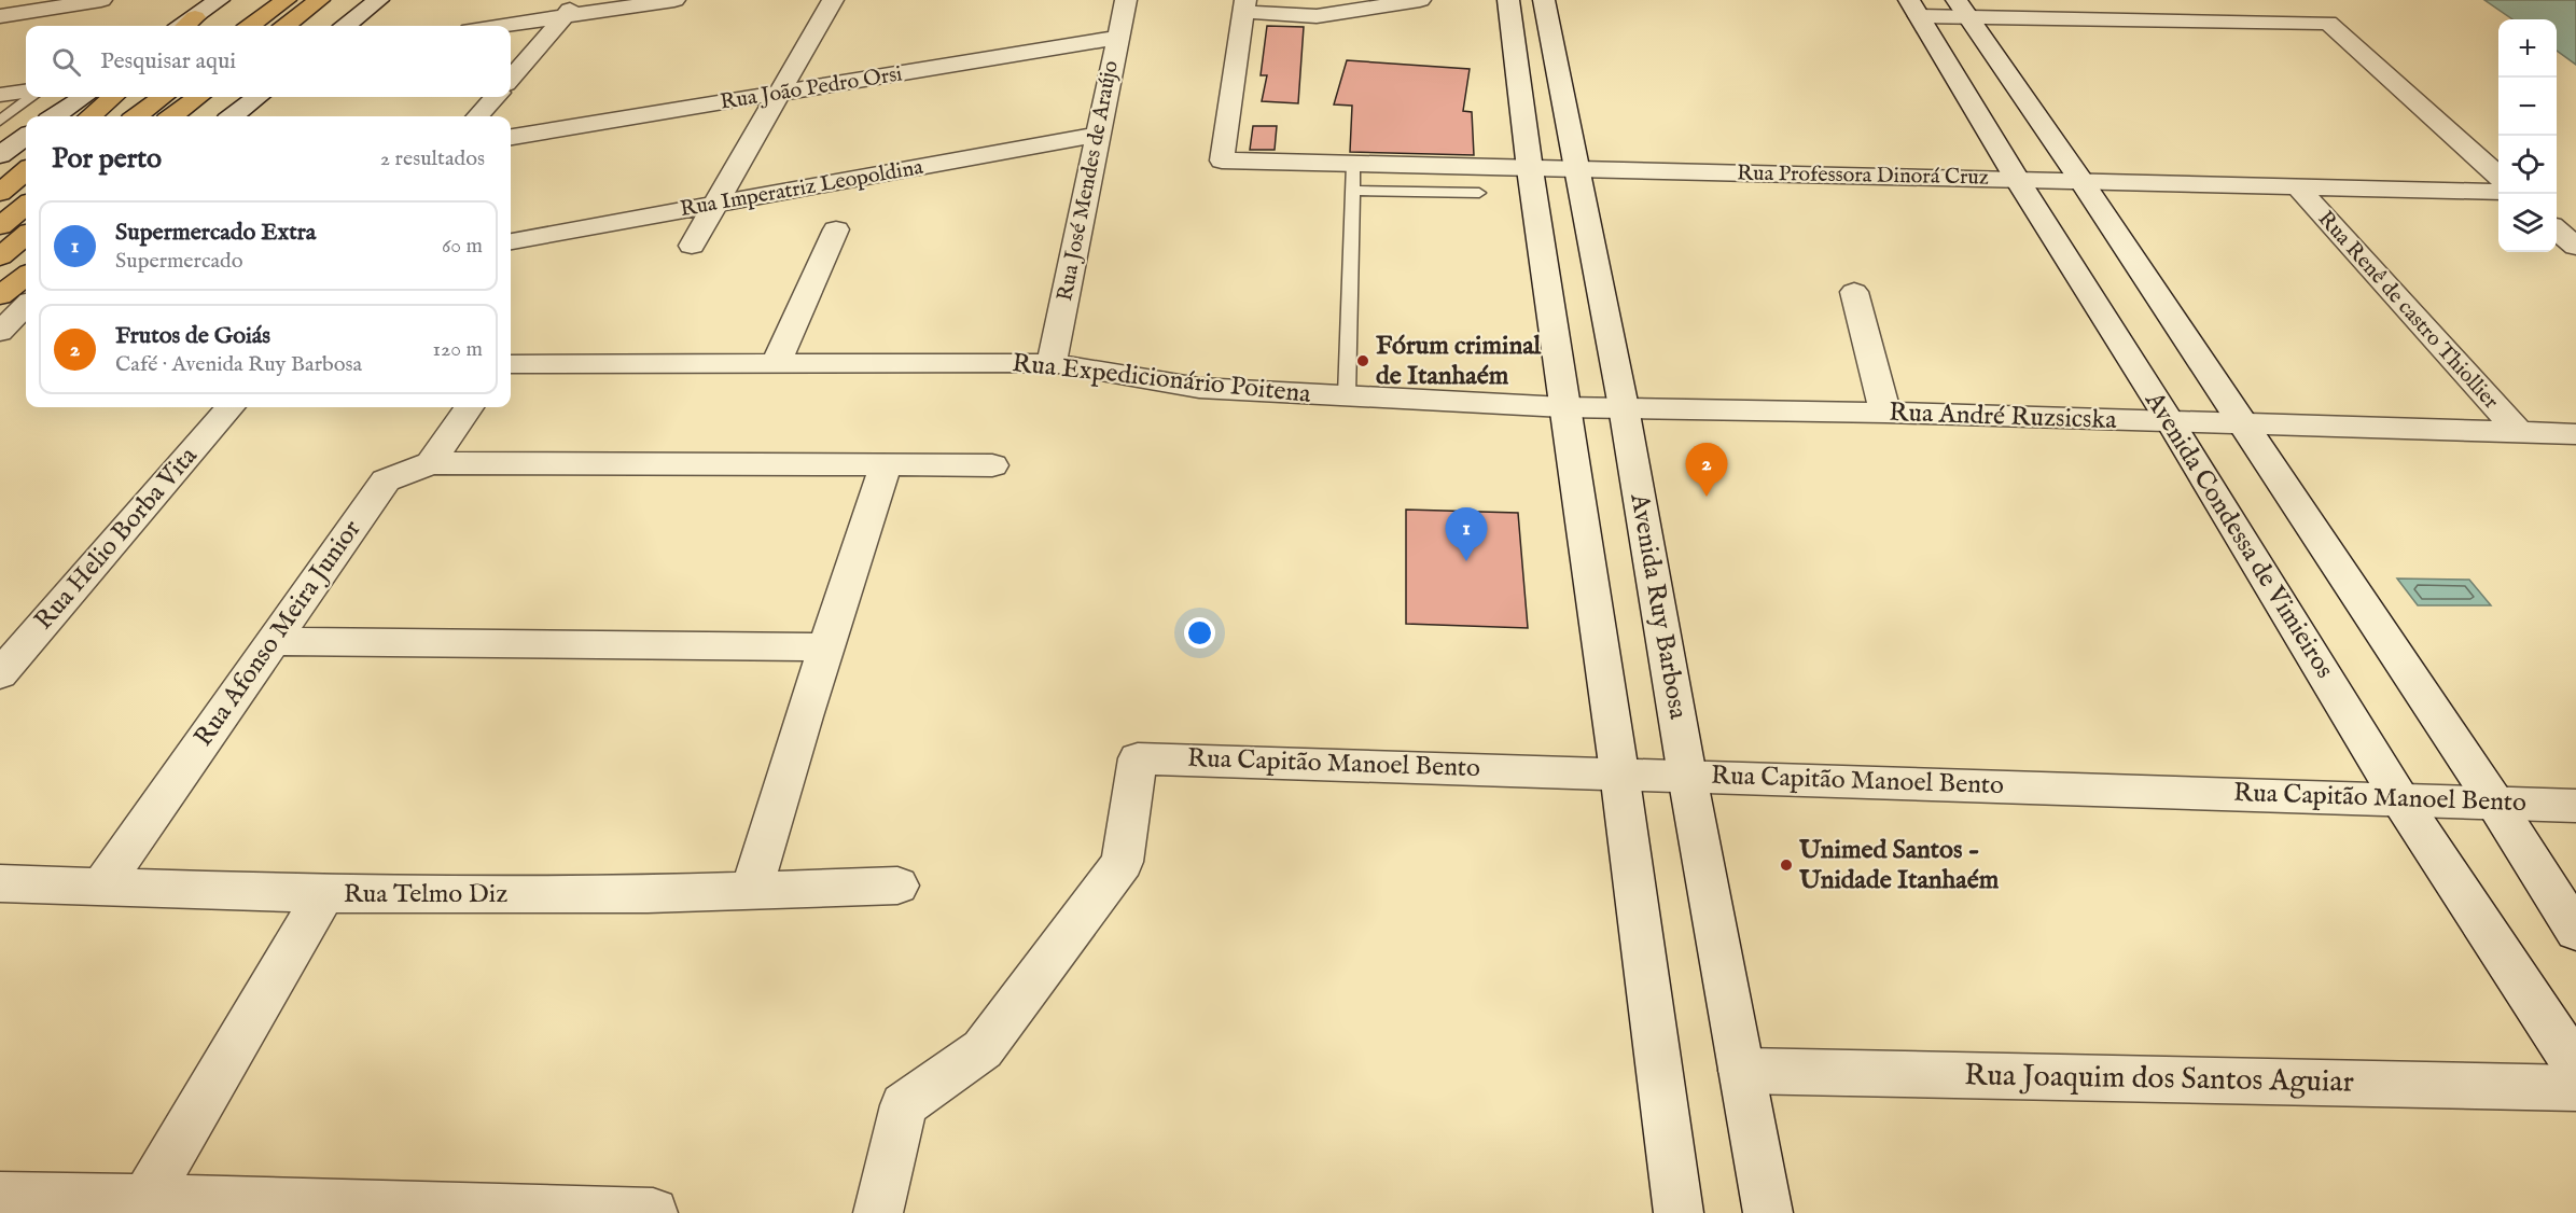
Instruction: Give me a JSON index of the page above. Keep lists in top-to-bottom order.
{
  "streets": {
    "street": [
      "Rua João Pedro Orsi",
      "Rua Professora Dinorá Cruz",
      "Rua José Mendes de Araújo",
      "Rua Imperatriz Leopoldina",
      "Rua Renê de castro Thiollier",
      "Rua Expedicionário Poitena",
      "Rua André Ruzsicska",
      "Avenida Condessa de Vimieiros",
      "Rua Helio Borba Vita",
      "Avenida Ruy Barbosa",
      "Rua Afonso Meira Junior",
      "Rua Capitão Manoel Bento",
      "Rua Telmo Diz",
      "Rua Joaquim dos Santos Aguiar"
    ]
  },
  "crossings": [
    ["Rua João Pedro Orsi", "Rua José Mendes de Araújo"],
    ["Rua Professora Dinorá Cruz", "Rua Renê de castro Thiollier"],
    ["Rua Professora Dinorá Cruz", "Avenida Condessa de Vimieiros"],
    ["Rua Professora Dinorá Cruz", "Avenida Ruy Barbosa"],
    ["Rua José Mendes de Araújo", "Rua Imperatriz Leopoldina"],
    ["Rua José Mendes de Araújo", "Rua Expedicionário Poitena"],
    ["Rua Renê de castro Thiollier", "Rua André Ruzsicska"],
    ["Rua Expedicionário Poitena", "Rua André Ruzsicska"],
    ["Rua Expedicionário Poitena", "Avenida Ruy Barbosa"],
    ["Rua André Ruzsicska", "Avenida Condessa de Vimieiros"],
    ["Rua André Ruzsicska", "Avenida Ruy Barbosa"],
    ["Avenida Condessa de Vimieiros", "Rua Capitão Manoel Bento"],
    ["Avenida Ruy Barbosa", "Rua Capitão Manoel Bento"],
    ["Avenida Ruy Barbosa", "Rua Joaquim dos Santos Aguiar"],
    ["Rua Afonso Meira Junior", "Rua Telmo Diz"]
  ],
  "places": ["Fórum criminal de Itanhaém", "Unimed Santos - Unidade Itanhaém"],
  "page": {
    "map_buttons": ["+", "−"],
    "search": "Pesquisar aqui",
    "heading": ["Por perto", "2 resultados"],
    "list": [
      {
        "mark": "1",
        "name": "Supermercado Extra",
        "note": "Supermercado",
        "value": "60 m"
      },
      {
        "mark": "2",
        "name": "Frutos de Goiás",
        "note": "Café · Avenida Ruy Barbosa",
        "value": "120 m"
      }
    ],
    "pins": ["2", "1"]
  }
}
